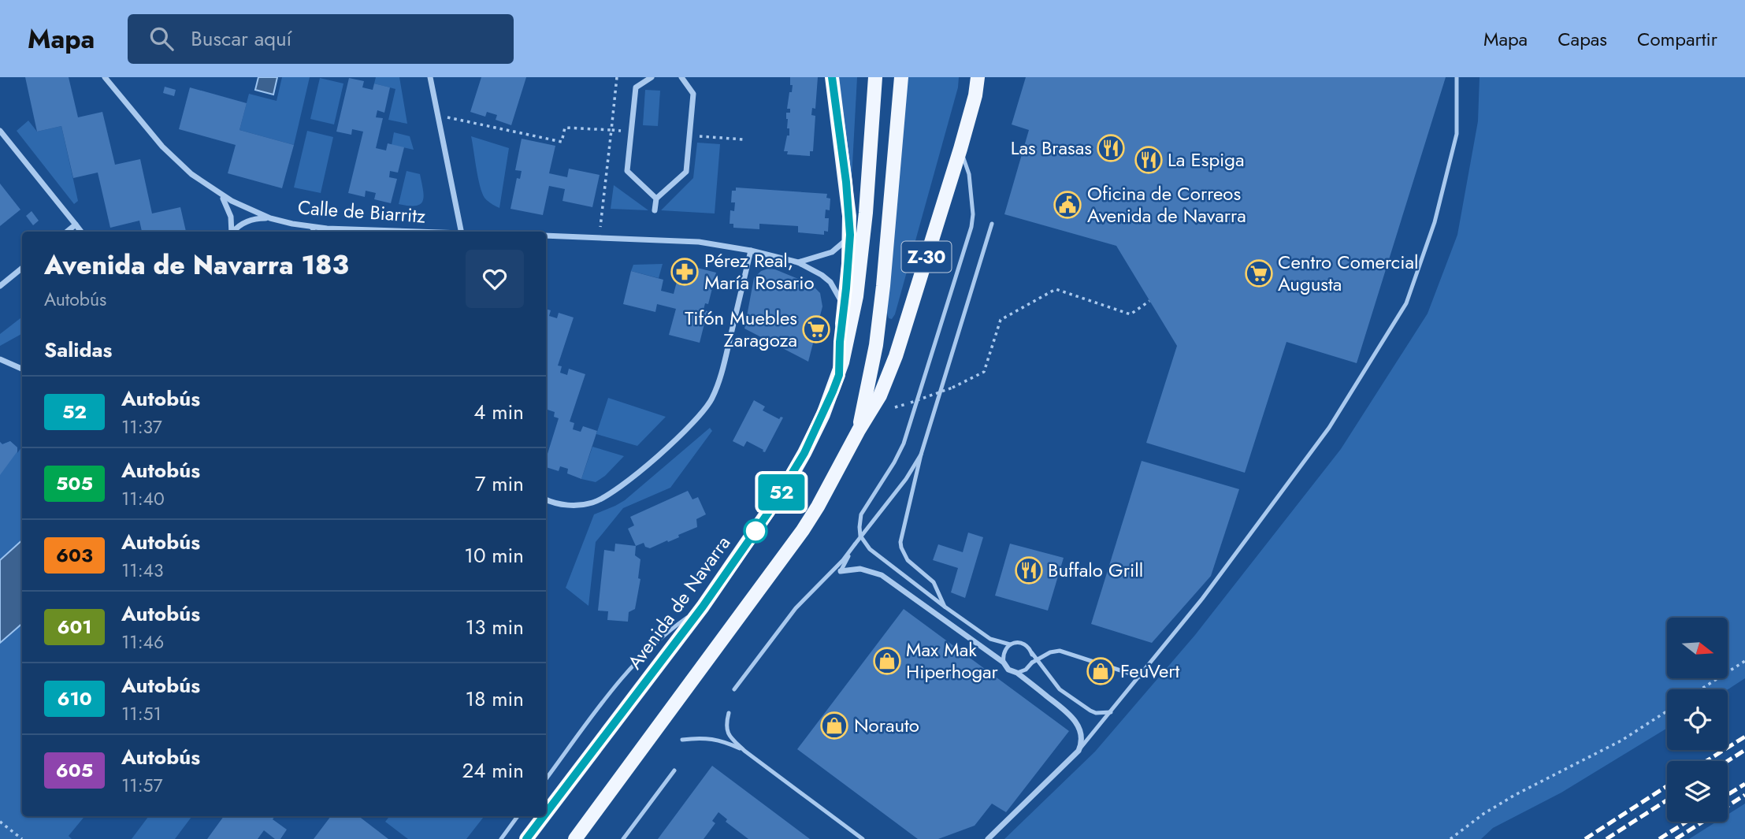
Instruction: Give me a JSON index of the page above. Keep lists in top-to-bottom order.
{
  "streets": {
    "main road": ["Z-30", "Avenida de Navarra"],
    "street": ["Calle de Biarritz"]
  },
  "places": {
    "restaurant": ["Las Brasas", "La Espiga", "Buffalo Grill"],
    "public building": ["Oficina de Correos Avenida de Navarra"],
    "pharmacy": ["Pérez Real, María Rosario"],
    "supermarket": ["Centro Comercial Augusta", "Tifón Muebles Zaragoza"],
    "shop": ["Max Mak Hiperhogar", "FeuVert", "Norauto"]
  },
  "lines": ["bus line 52"],
  "north": "right",
  "page": {
    "header": "Mapa",
    "search": "Buscar aquí",
    "nav": ["Mapa", "Capas", "Compartir"],
    "on_map": "52",
    "heading": [
      ["Avenida de Navarra 183", "Autobús"],
      "Salidas"
    ],
    "list": [
      {
        "mark": "52",
        "name": "Autobús",
        "note": "11:37",
        "value": "4 min"
      },
      {
        "mark": "505",
        "name": "Autobús",
        "note": "11:40",
        "value": "7 min"
      },
      {
        "mark": "603",
        "name": "Autobús",
        "note": "11:43",
        "value": "10 min"
      },
      {
        "mark": "601",
        "name": "Autobús",
        "note": "11:46",
        "value": "13 min"
      },
      {
        "mark": "610",
        "name": "Autobús",
        "note": "11:51",
        "value": "18 min"
      },
      {
        "mark": "605",
        "name": "Autobús",
        "note": "11:57",
        "value": "24 min"
      }
    ]
  }
}
